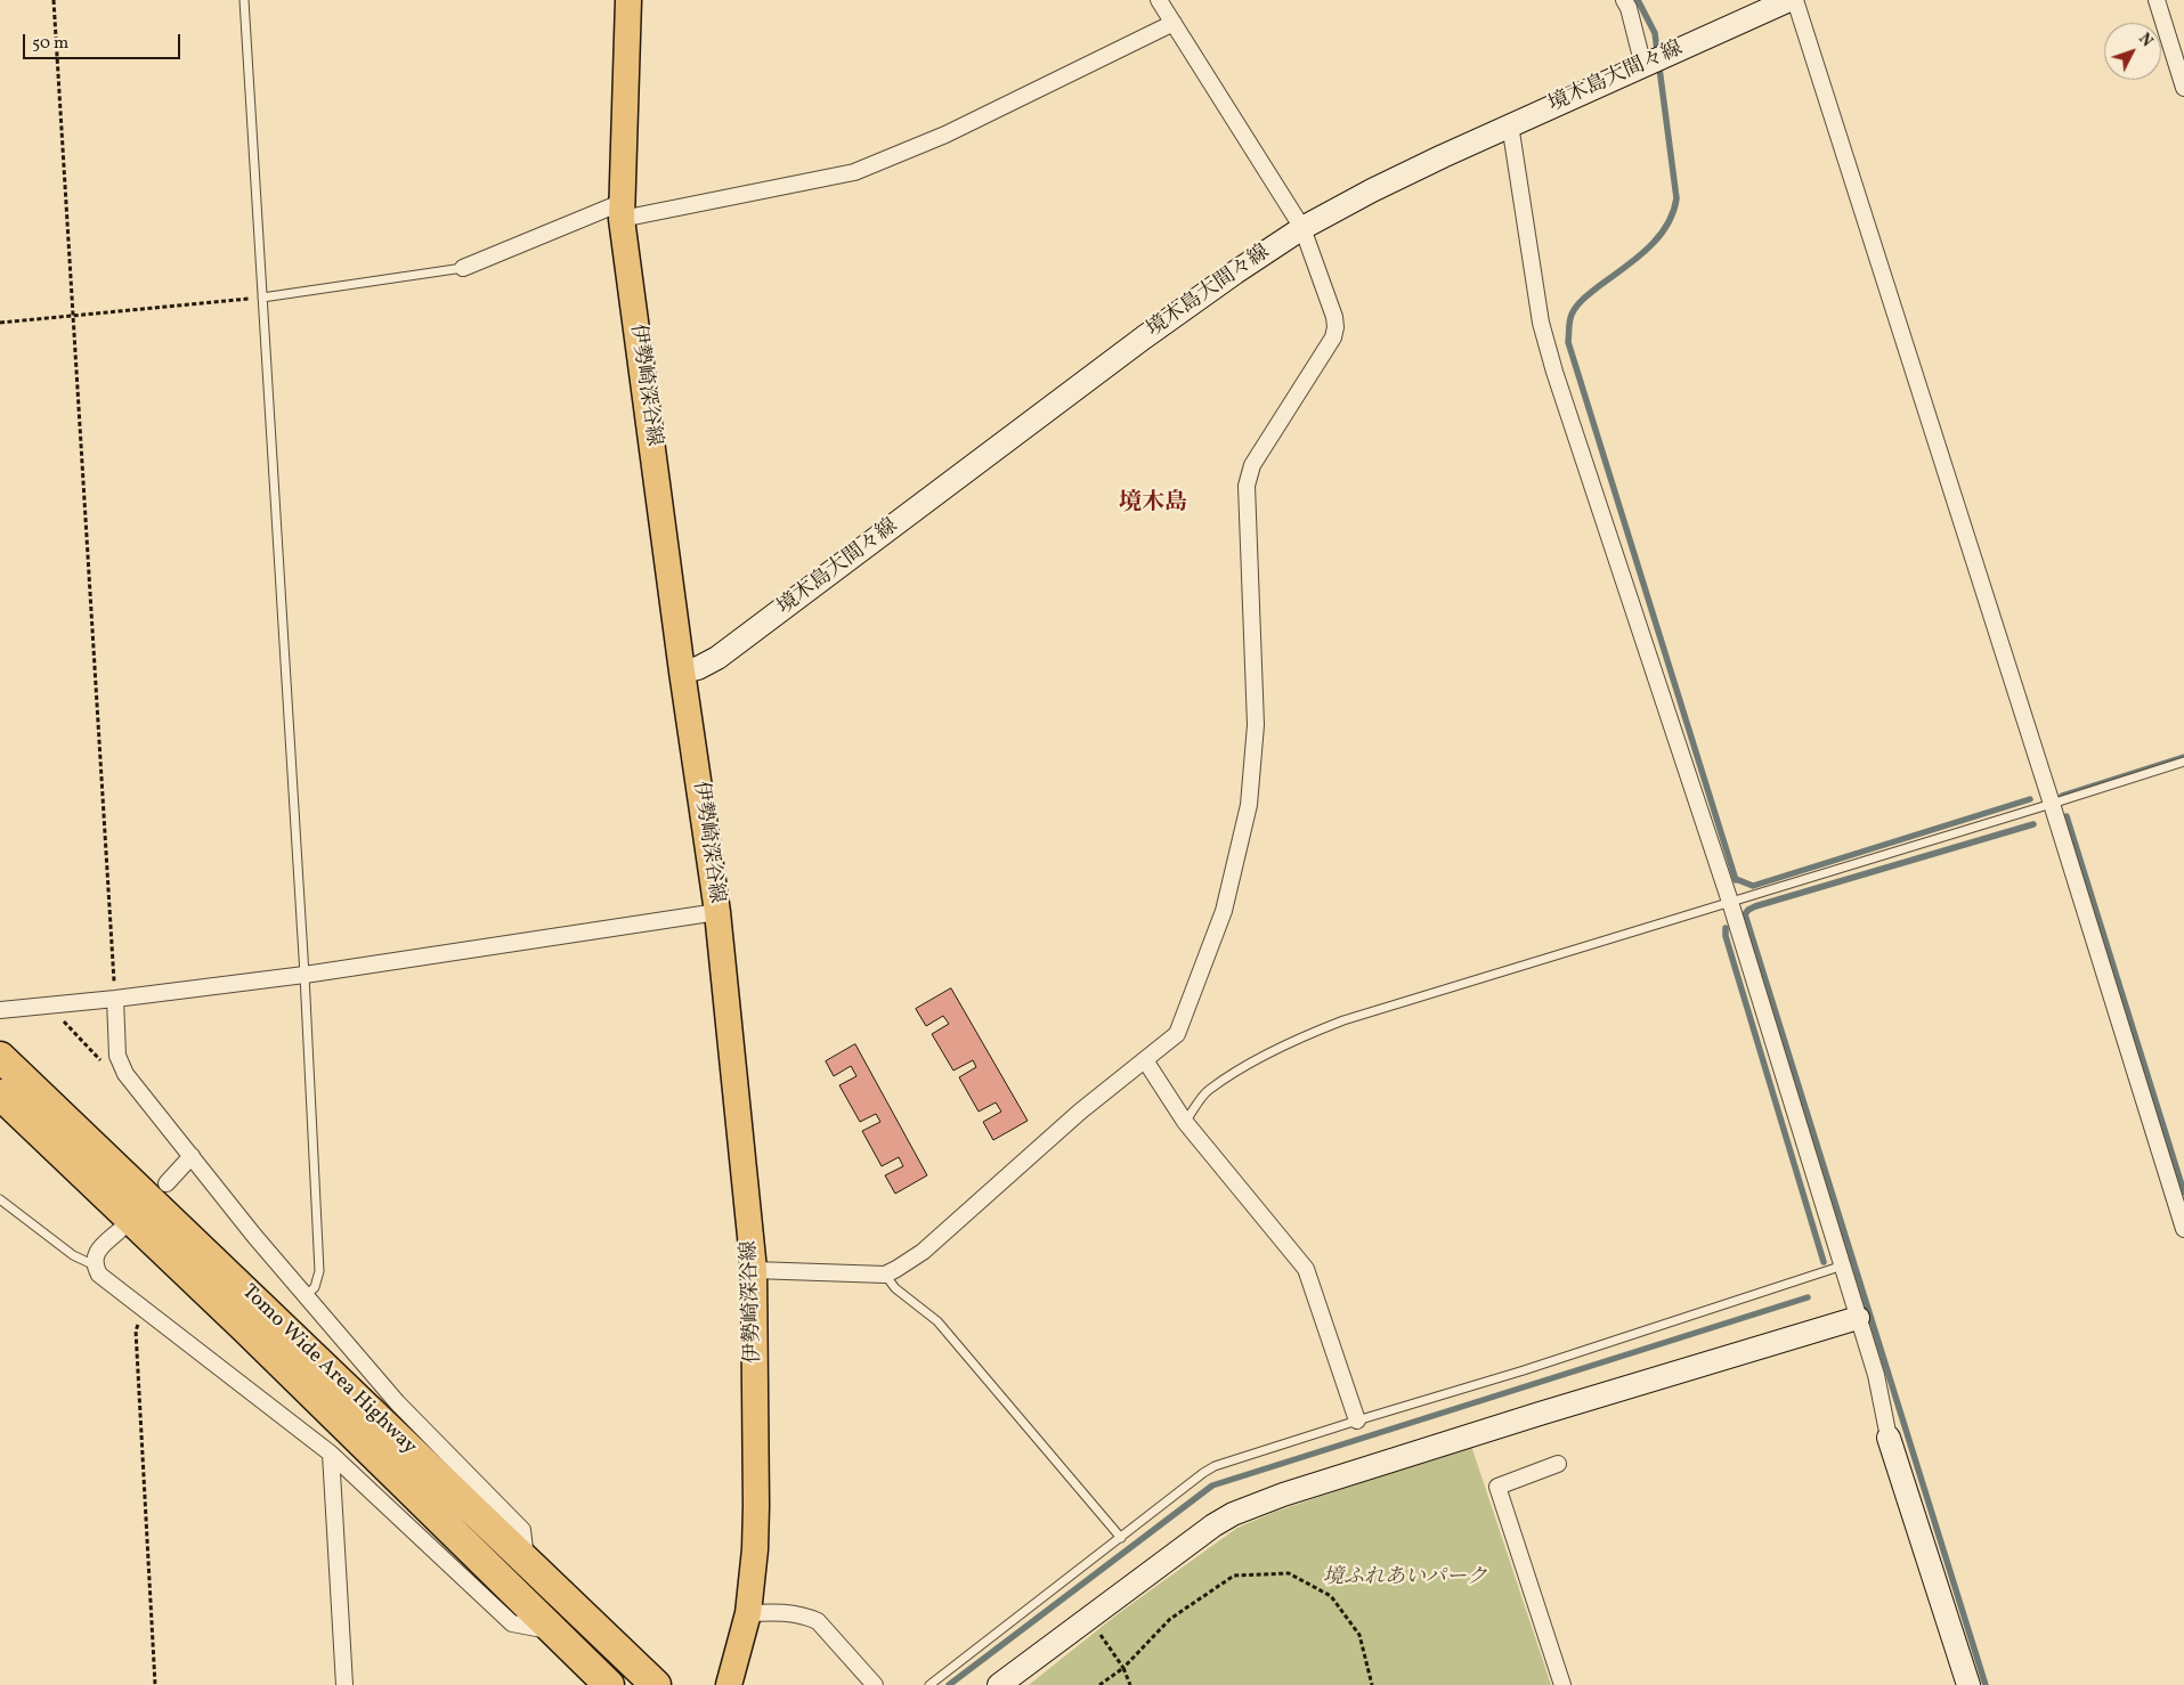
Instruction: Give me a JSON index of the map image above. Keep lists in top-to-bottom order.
{
  "streets": {
    "highway": ["Tomo Wide Area Highway"],
    "main road": ["境木島大間々線", "伊勢崎深谷線"]
  },
  "crossings": [
    ["境木島大間々線", "伊勢崎深谷線"]
  ],
  "districts": ["境木島"],
  "parks": ["境ふれあいパーク"],
  "scale_bar": "50 m",
  "north": "top right"
}
